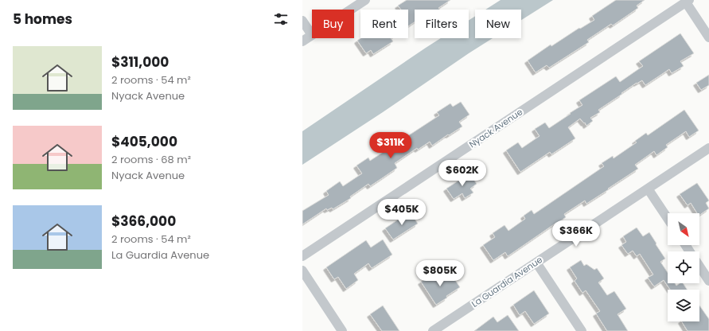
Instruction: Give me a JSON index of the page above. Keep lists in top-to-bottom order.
{
  "streets": {
    "street": ["Nyack Avenue", "La Guardia Avenue"]
  },
  "north": "bottom right",
  "page": {
    "heading": "5 homes",
    "chip": [
      "Buy",
      "Rent",
      "Filters",
      "New"
    ],
    "list": [
      {
        "name": "$311,000",
        "note": "2 rooms · 54 m² · Nyack Avenue"
      },
      {
        "name": "$405,000",
        "note": "2 rooms · 68 m² · Nyack Avenue"
      },
      {
        "name": "$366,000",
        "note": "2 rooms · 54 m² · La Guardia Avenue"
      }
    ],
    "price": [
      "$311K",
      "$602K",
      "$405K",
      "$366K",
      "$805K"
    ]
  }
}
